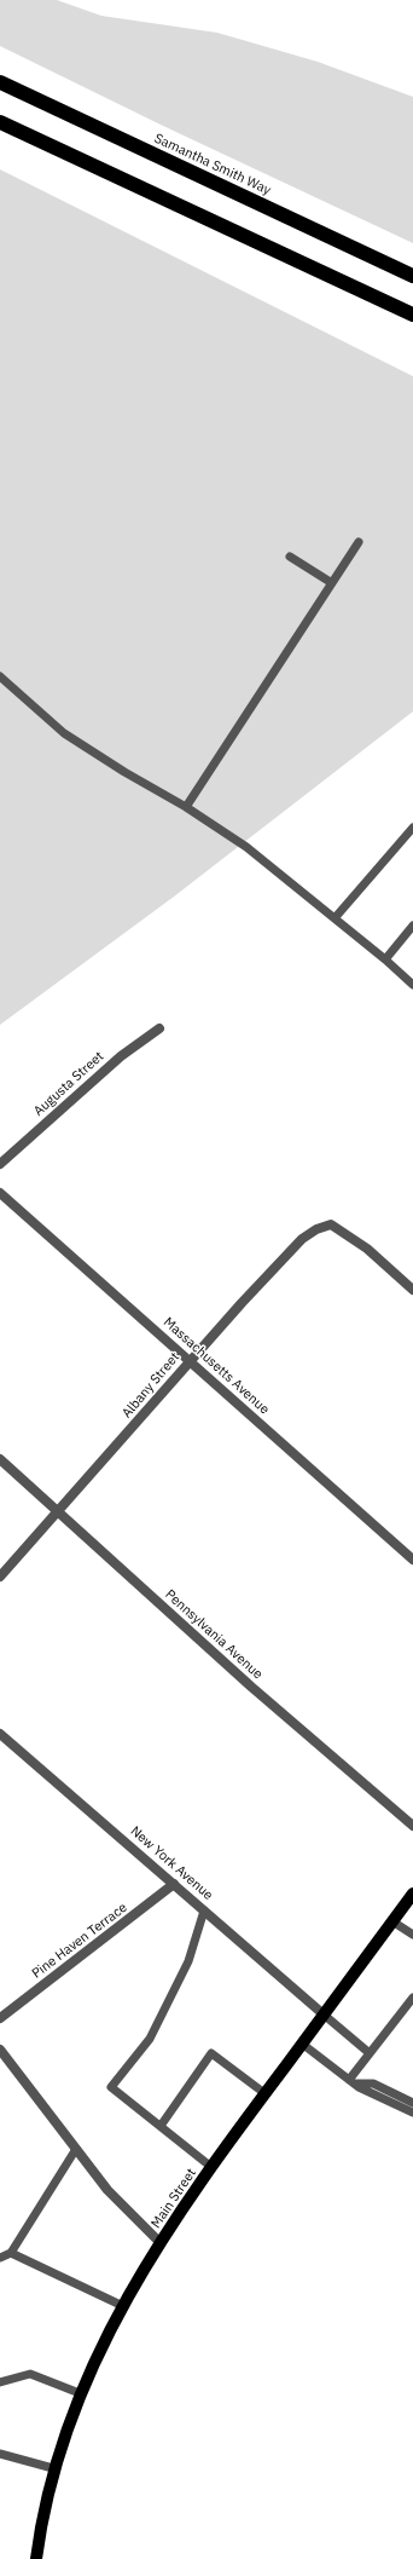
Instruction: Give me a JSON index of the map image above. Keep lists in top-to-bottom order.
{
  "streets": {
    "highway": ["Samantha Smith Way"],
    "main road": ["Main Street"],
    "street": [
      "Augusta Street",
      "Massachusetts Avenue",
      "Albany Street",
      "Pennsylvania Avenue",
      "New York Avenue",
      "Pine Haven Terrace"
    ]
  },
  "crossings": [
    ["Massachusetts Avenue", "Albany Street"],
    ["Albany Street", "Pennsylvania Avenue"],
    ["New York Avenue", "Pine Haven Terrace"],
    ["New York Avenue", "Main Street"]
  ]
}
